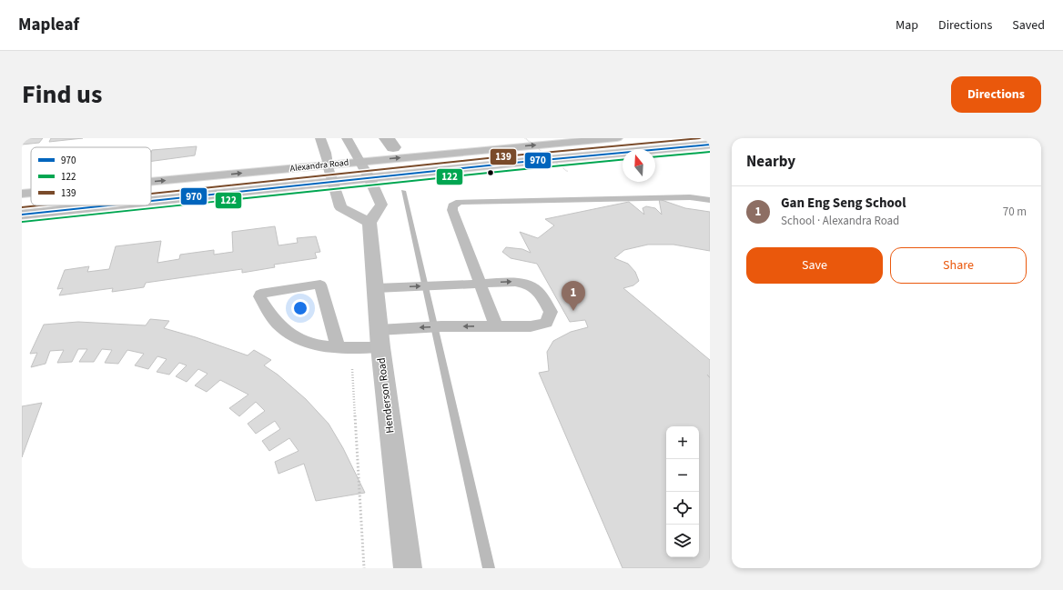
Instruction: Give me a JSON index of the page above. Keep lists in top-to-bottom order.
{
  "streets": {
    "main road": ["Alexandra Road", "Henderson Road"]
  },
  "lines": ["transit line 139", "transit line 970", "transit line 122"],
  "legend": ["970", "122", "139"],
  "north": "top",
  "page": {
    "header": "Mapleaf",
    "nav": ["Map", "Directions", "Saved"],
    "title": "Find us",
    "buttons": [
      "Directions",
      ["Save", "Share"]
    ],
    "heading": "Nearby",
    "list": [
      {
        "mark": "1",
        "name": "Gan Eng Seng School",
        "note": "School · Alexandra Road",
        "value": "70 m"
      }
    ],
    "pins": "1",
    "map_buttons": ["+", "−"]
  }
}
